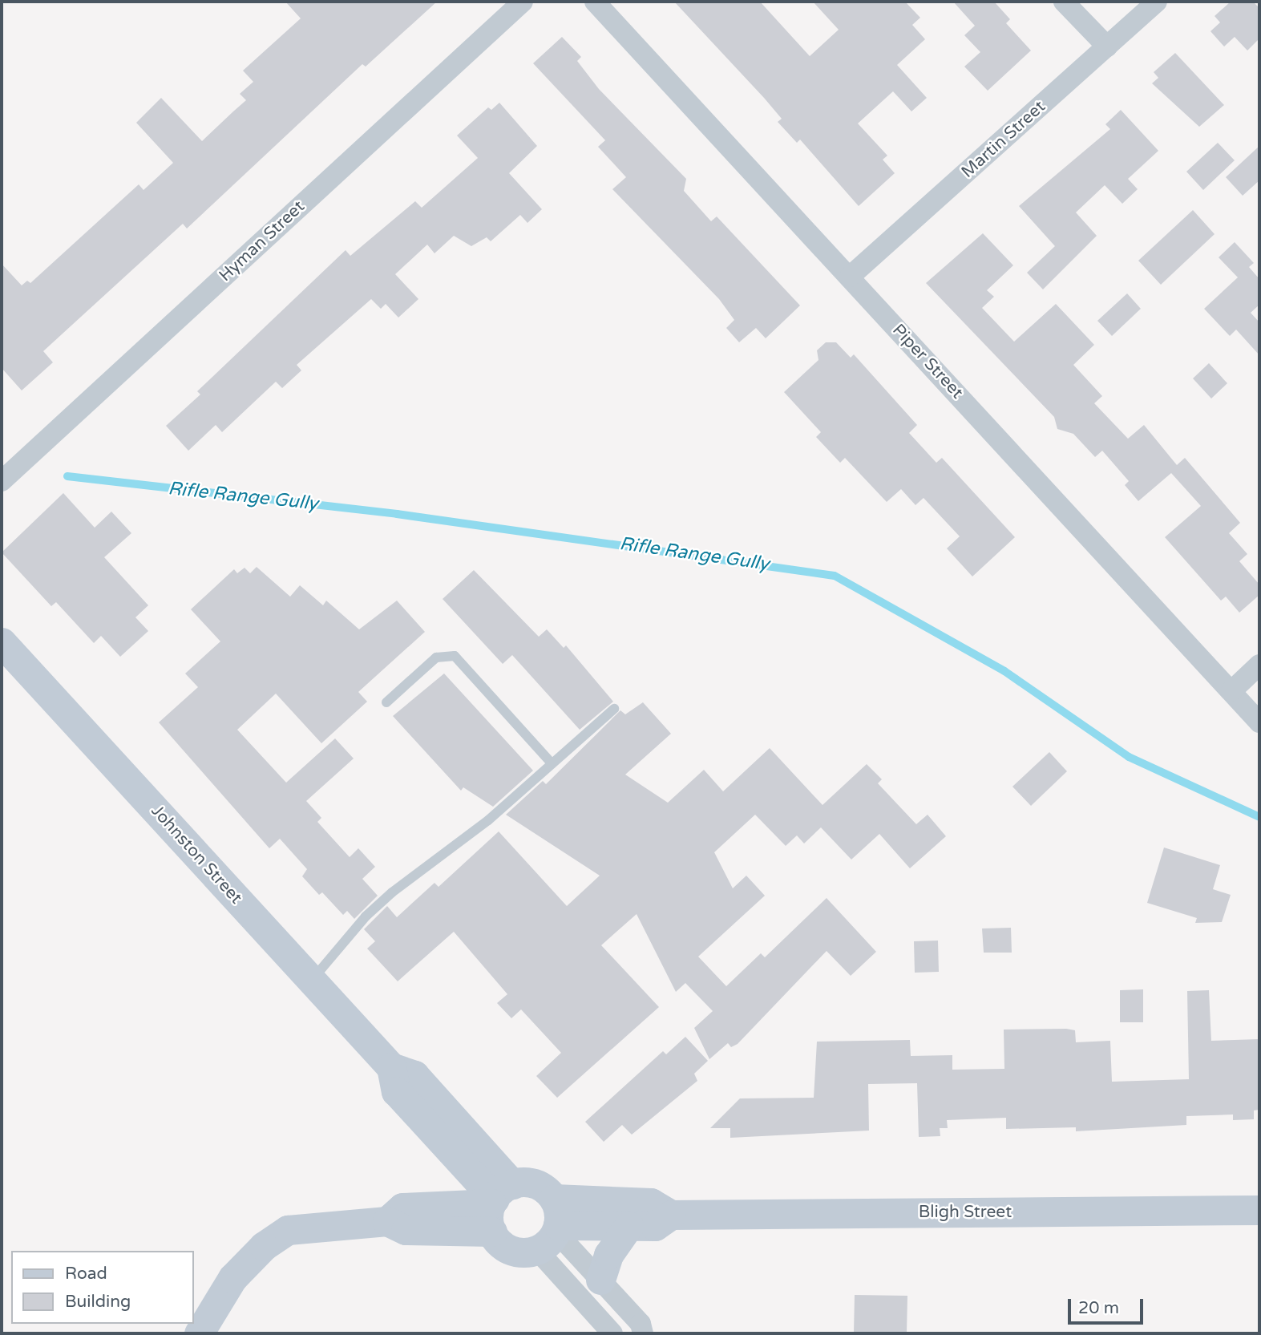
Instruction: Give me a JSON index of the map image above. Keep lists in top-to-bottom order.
{
  "streets": {
    "street": [
      "Martin Street",
      "Hyman Street",
      "Piper Street",
      "Johnston Street",
      "Bligh Street"
    ]
  },
  "crossings": [
    ["Martin Street", "Piper Street"],
    ["Johnston Street", "Bligh Street"]
  ],
  "water": ["Rifle Range Gully"],
  "legend": ["Road", "Building"],
  "scale_bar": "20 m"
}
